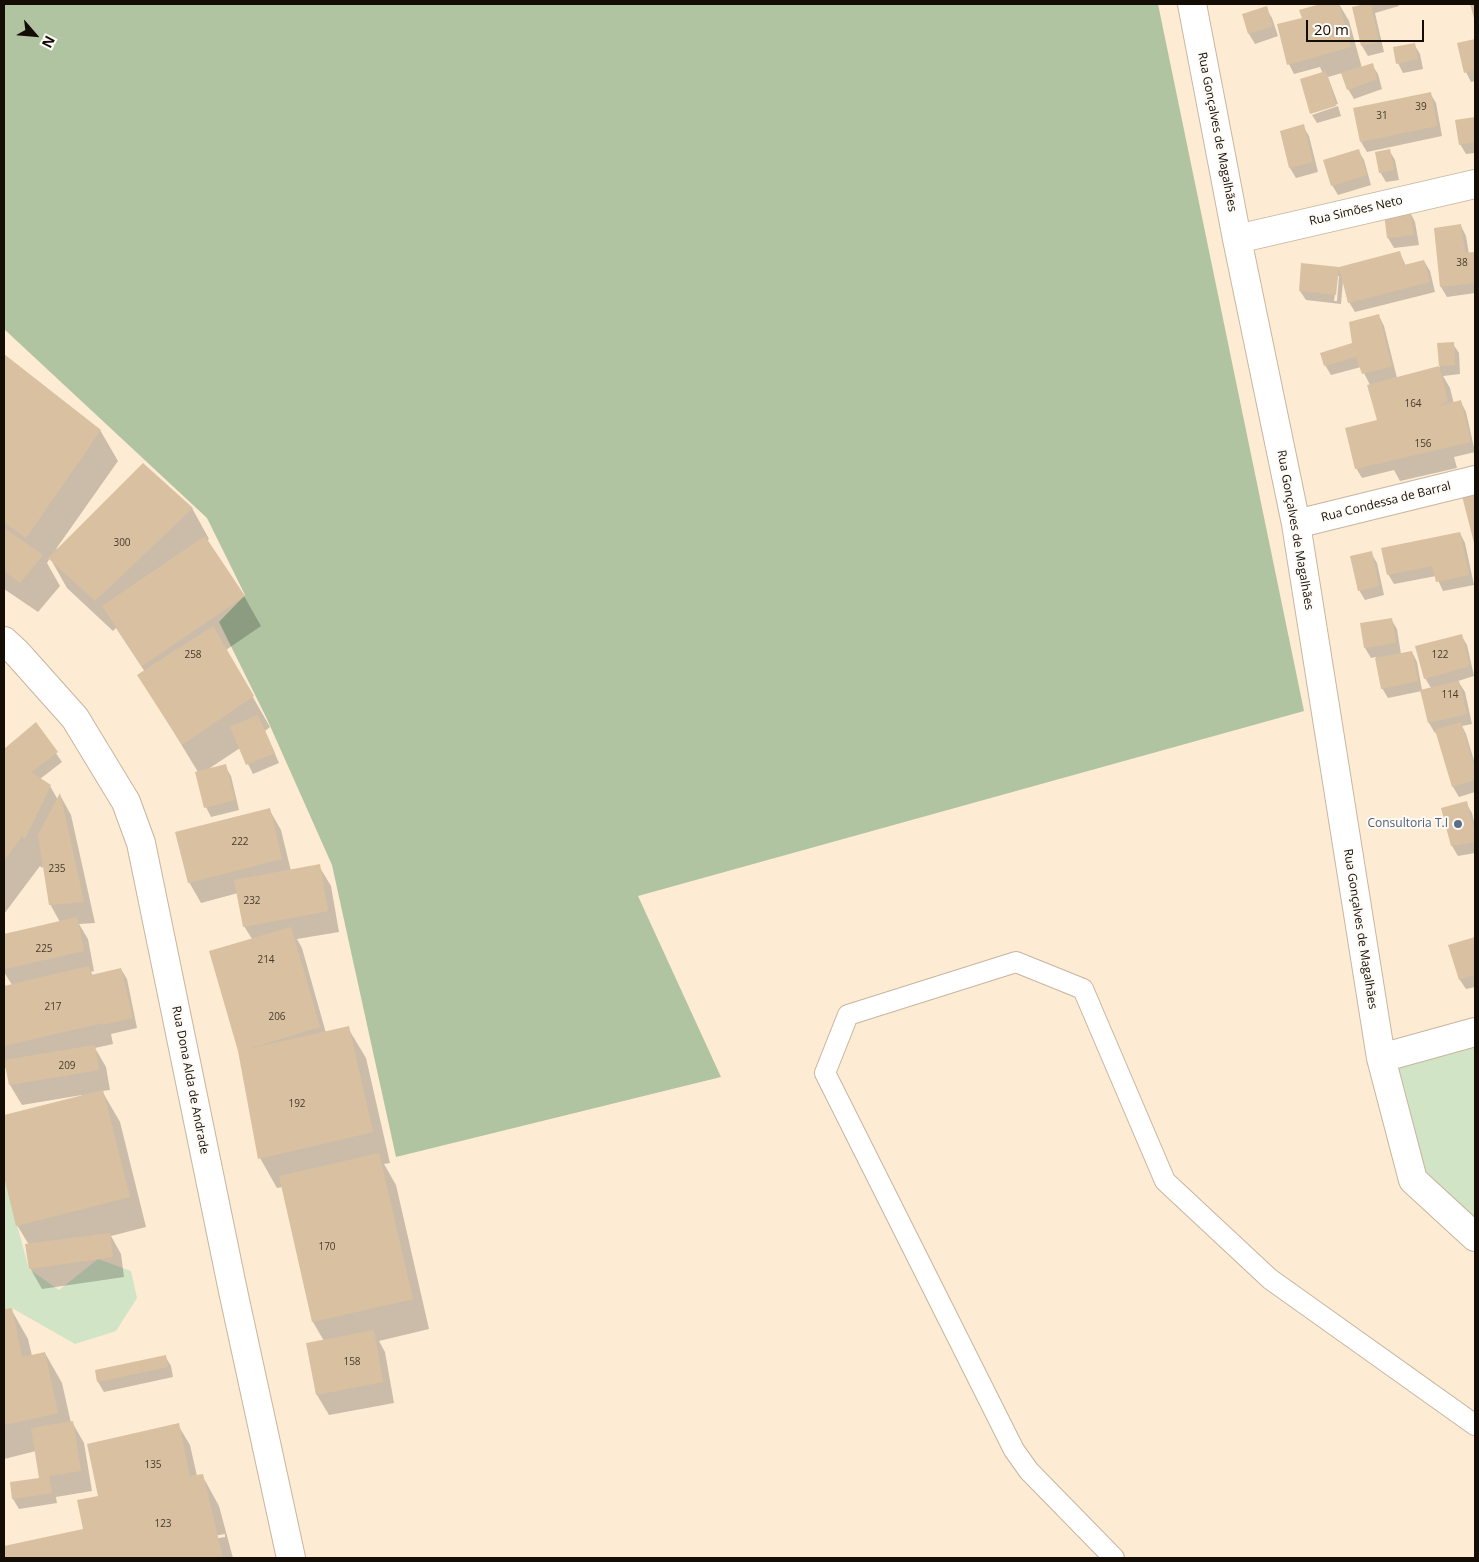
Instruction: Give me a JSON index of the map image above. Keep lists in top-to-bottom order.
{
  "streets": {
    "street": [
      "Rua Gonçalves de Magalhães",
      "Rua Simões Neto",
      "Rua Condessa de Barral",
      "Rua Dona Alda de Andrade"
    ]
  },
  "crossings": [
    ["Rua Gonçalves de Magalhães", "Rua Simões Neto"],
    ["Rua Gonçalves de Magalhães", "Rua Condessa de Barral"]
  ],
  "places": ["Consultoria T.I"],
  "house_numbers": [
    "39",
    "31",
    "38",
    "164",
    "156",
    "300",
    "258",
    "122",
    "114",
    "222",
    "235",
    "232",
    "225",
    "214",
    "217",
    "206",
    "209",
    "192",
    "170",
    "158",
    "135",
    "123"
  ],
  "scale_bar": "20 m",
  "north": "bottom right"
}
